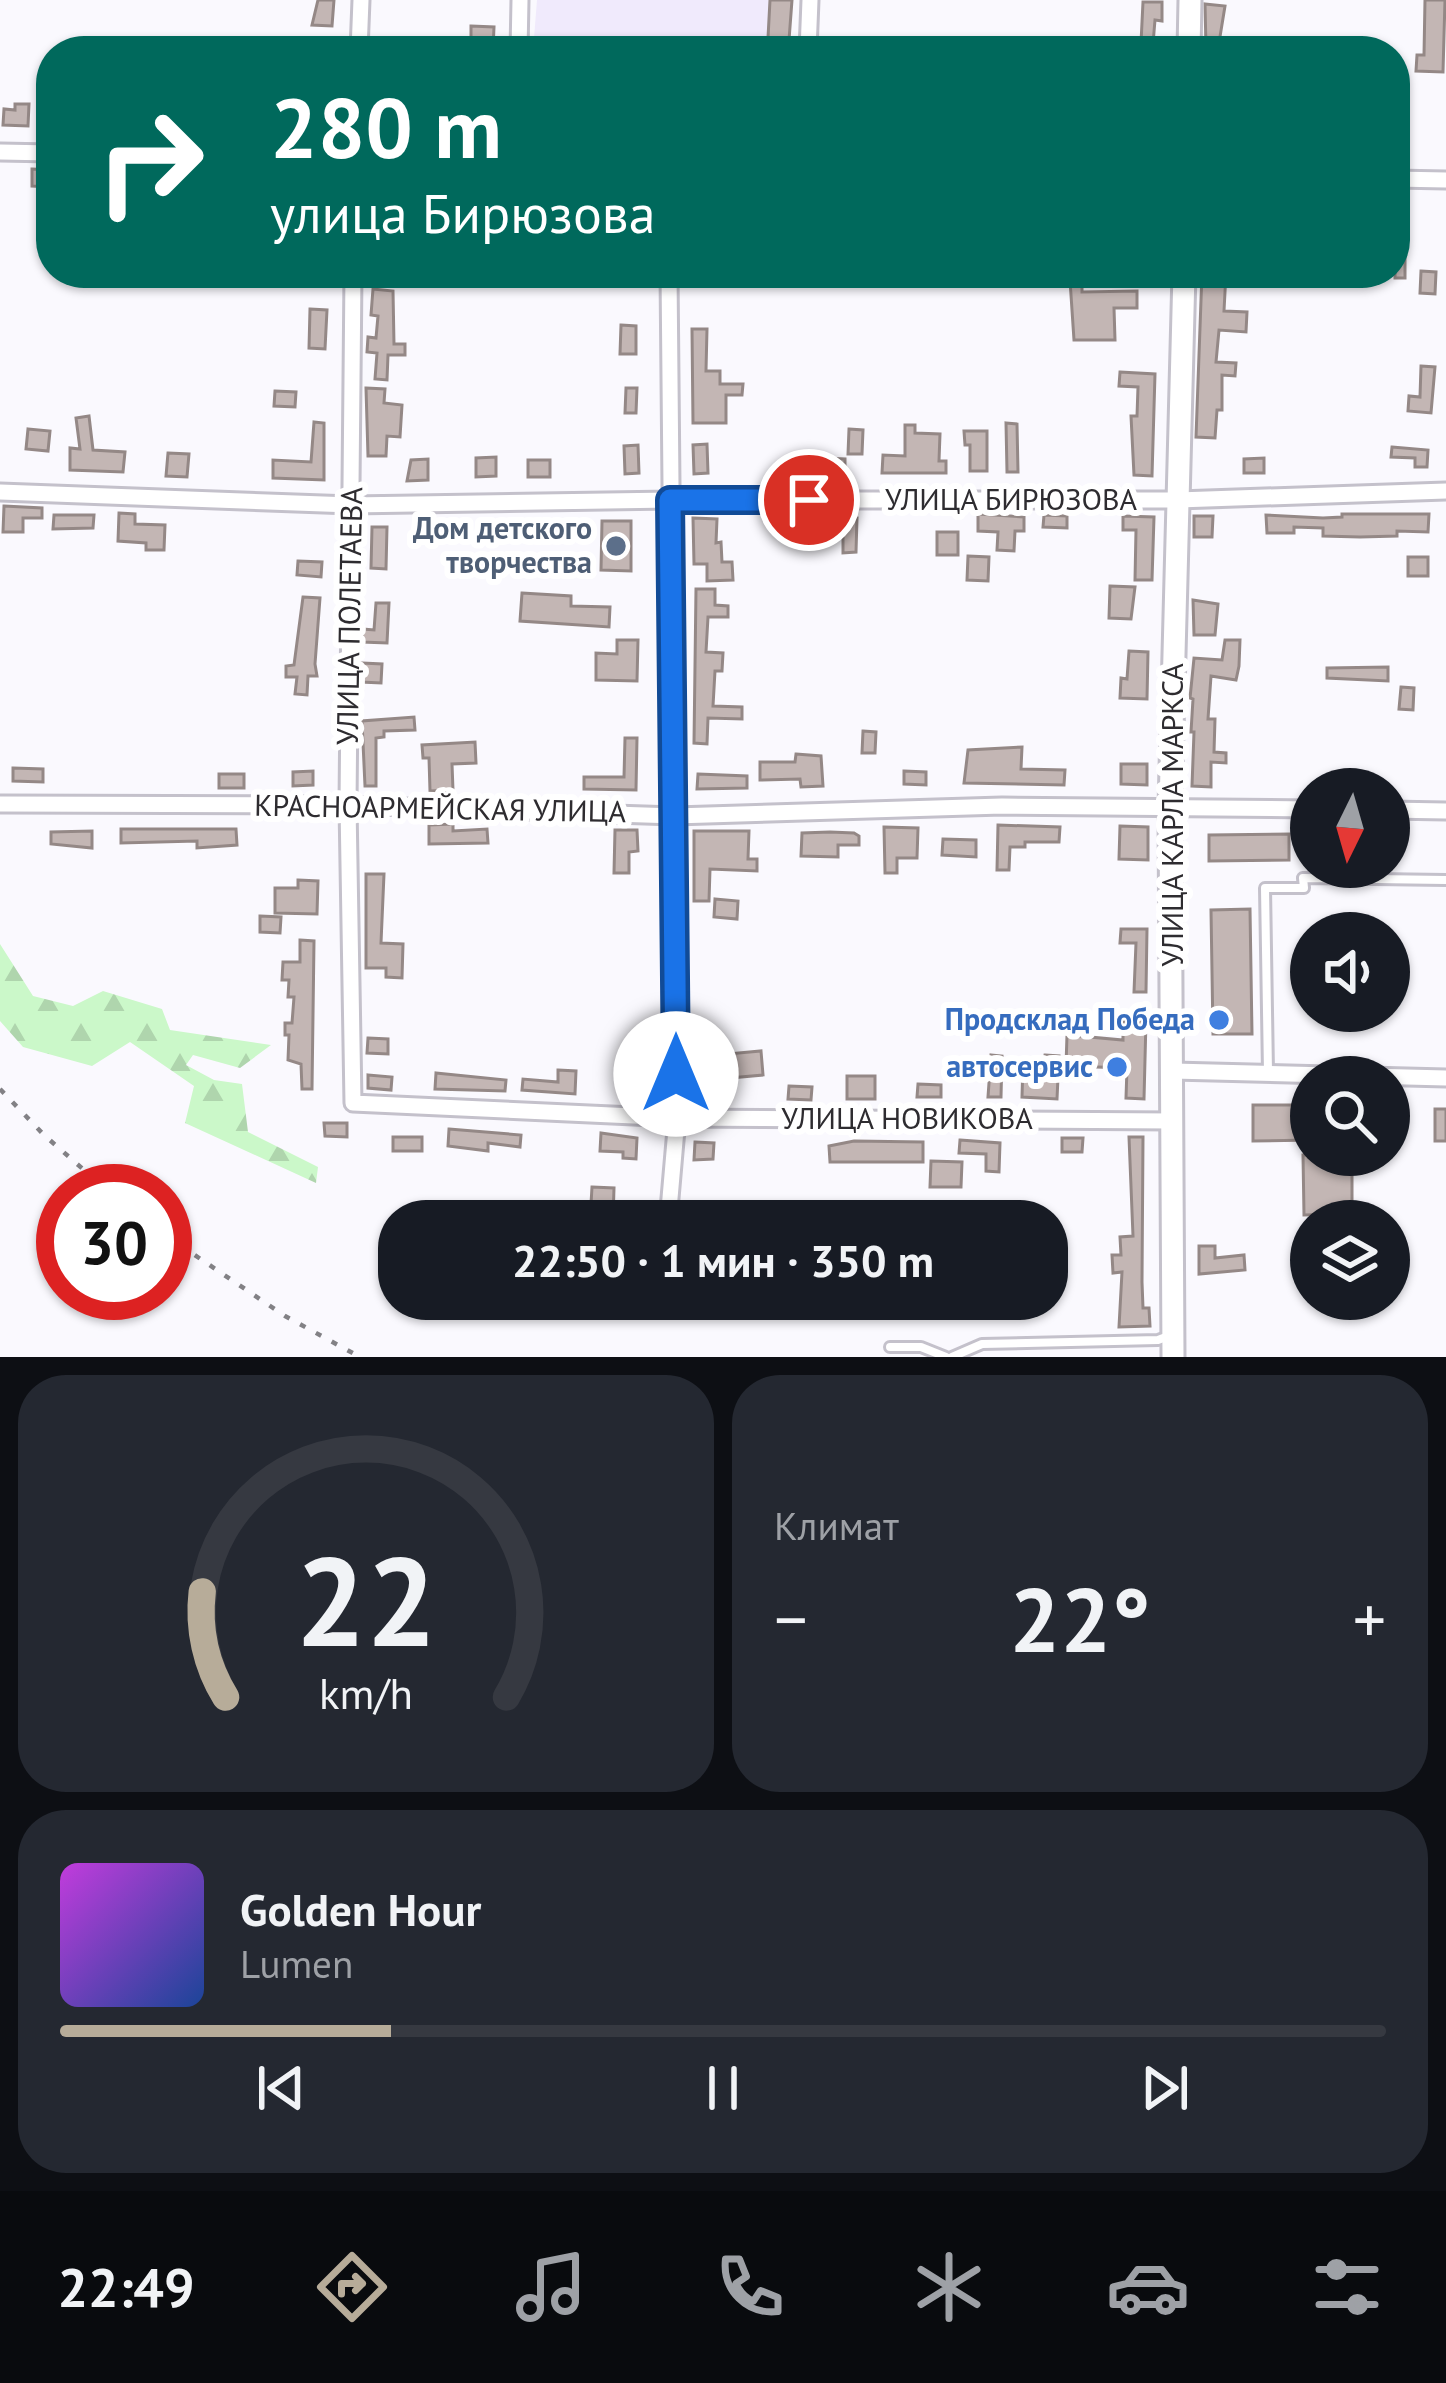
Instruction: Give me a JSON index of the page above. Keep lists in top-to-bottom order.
{
  "streets": {
    "main road": ["УЛИЦА КАРЛА МАРКСА"],
    "street": [
      "УЛИЦА БИРЮЗОВА",
      "УЛИЦА ПОЛЕТАЕВА",
      "КРАСНОАРМЕЙСКАЯ УЛИЦА",
      "УЛИЦА НОВИКОВА"
    ]
  },
  "crossings": [
    ["УЛИЦА БИРЮЗОВА", "УЛИЦА ПОЛЕТАЕВА"],
    ["УЛИЦА БИРЮЗОВА", "УЛИЦА КАРЛА МАРКСА"],
    ["УЛИЦА ПОЛЕТАЕВА", "КРАСНОАРМЕЙСКАЯ УЛИЦА"],
    ["УЛИЦА ПОЛЕТАЕВА", "УЛИЦА НОВИКОВА"],
    ["КРАСНОАРМЕЙСКАЯ УЛИЦА", "УЛИЦА КАРЛА МАРКСА"],
    ["УЛИЦА КАРЛА МАРКСА", "УЛИЦА НОВИКОВА"]
  ],
  "places": ["Дом детского творчества", "Продсклад Победа", "автосервис"],
  "north": "bottom",
  "page": {
    "turn": ["280 m", "улица Бирюзова"],
    "limit": "30",
    "trip": "22:50 · 1 мин · 350 m",
    "tile": "Климат",
    "heat": ["−", "22°", "+"],
    "song": ["Golden Hour", "Lumen"],
    "tabs": "22:49",
    "gauge": ["22", "km/h"]
  }
}
